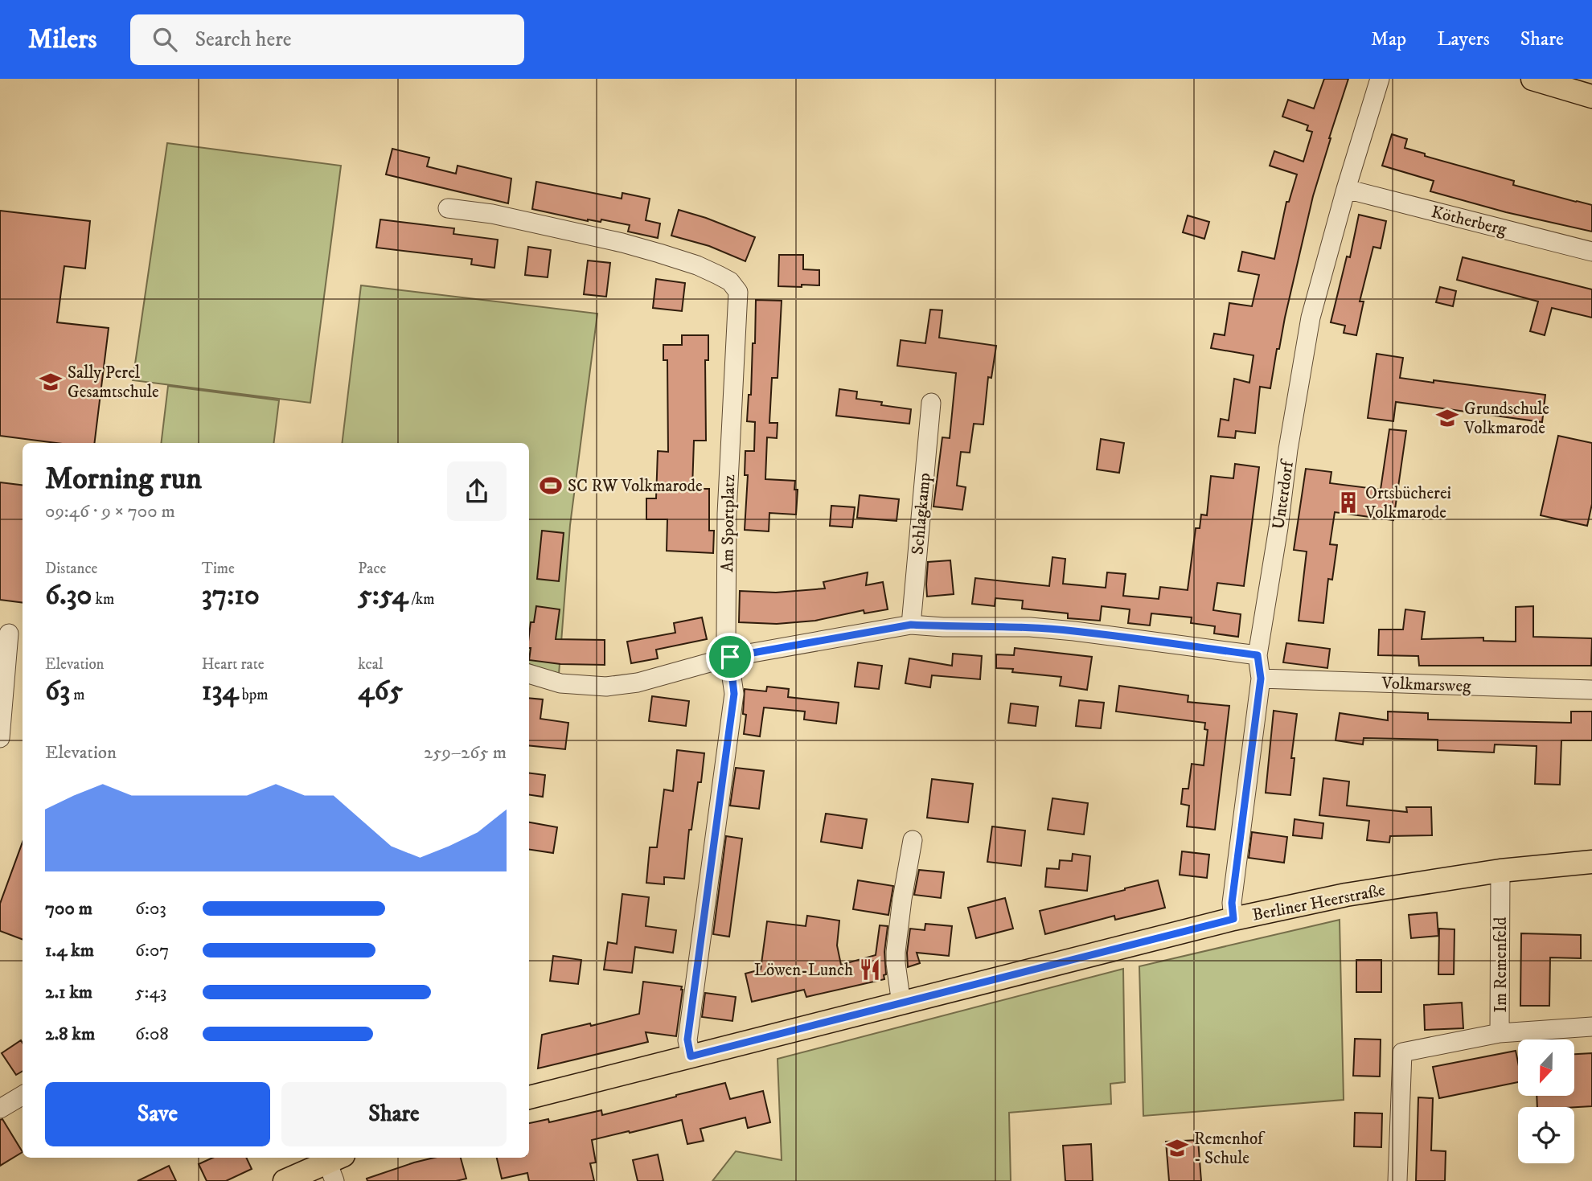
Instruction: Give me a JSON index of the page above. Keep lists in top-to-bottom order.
{
  "streets": {
    "main road": ["Berliner Heerstraße"],
    "street": [
      "Kötherberg",
      "Unterdorf",
      "Schlagkamp",
      "Am Sportplatz",
      "Volkmarsweg",
      "Im Remenfeld"
    ]
  },
  "crossings": [
    ["Kötherberg", "Unterdorf"],
    ["Unterdorf", "Volkmarsweg"],
    ["Unterdorf", "Berliner Heerstraße"],
    ["Am Sportplatz", "Berliner Heerstraße"],
    ["Berliner Heerstraße", "Im Remenfeld"]
  ],
  "places": {
    "school or university": ["Sally Perel Gesamtschule", "Grundschule Volkmarode", "Remenhof - Schule"],
    "sports": ["SC RW Volkmarode"],
    "building": ["Ortsbücherei Volkmarode"],
    "restaurant": ["Löwen-Lunch"]
  },
  "north": "bottom",
  "page": {
    "header": "Milers",
    "search": "Search here",
    "nav": ["Map", "Layers", "Share"],
    "heading": ["Morning run", "09:46 · 9 × 700 m"],
    "stats": [
      ["Distance", "6.30 km"],
      ["Time", "37:10"],
      ["Pace", "5:54 /km"],
      ["Elevation", "63 m"],
      ["Heart rate", "134 bpm"],
      ["kcal", "465"]
    ],
    "chart": ["Elevation", "259–265 m"],
    "list": [
      {
        "name": "700 m",
        "note": "6:03"
      },
      {
        "name": "1.4 km",
        "note": "6:07"
      },
      {
        "name": "2.1 km",
        "note": "5:43"
      },
      {
        "name": "2.8 km",
        "note": "6:08"
      }
    ],
    "buttons": ["Save", "Share"]
  }
}
